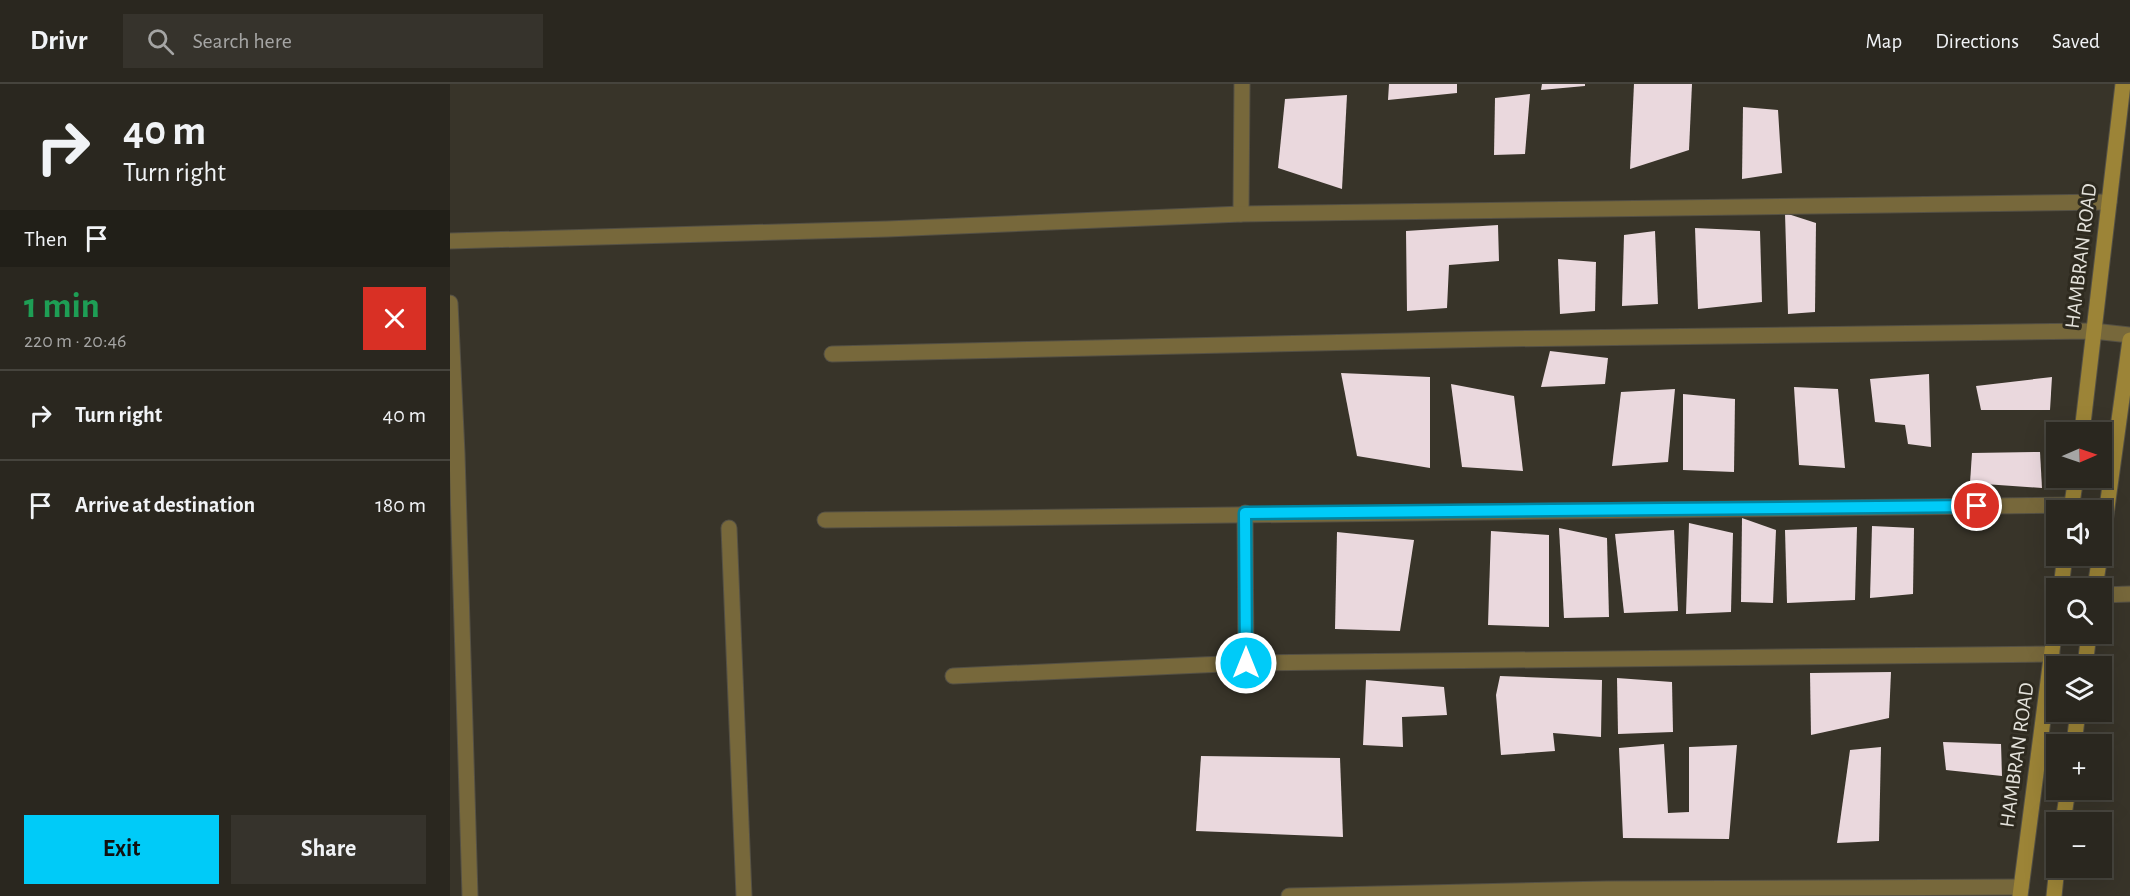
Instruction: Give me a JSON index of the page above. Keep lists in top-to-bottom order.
{
  "streets": {
    "main road": ["HAMBRAN ROAD"]
  },
  "north": "right",
  "page": {
    "header": "Drivr",
    "search": "Search here",
    "nav": ["Map", "Directions", "Saved"],
    "turn": ["40 m", "Turn right"],
    "then": "Then",
    "heading": ["1 min", "220 m · 20:46"],
    "list": [
      {
        "name": "Turn right",
        "value": "40 m"
      },
      {
        "name": "Arrive at destination",
        "value": "180 m"
      }
    ],
    "map_buttons": ["+", "−"],
    "buttons": ["Exit", "Share"]
  }
}
